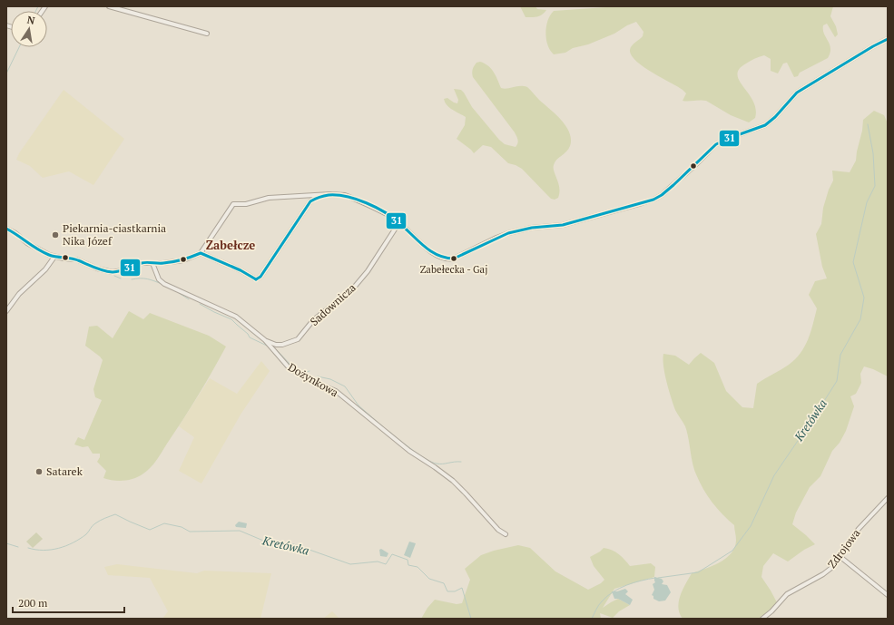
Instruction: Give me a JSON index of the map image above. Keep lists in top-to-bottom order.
{
  "streets": {
    "street": ["Sadownicza", "Dożynkowa", "Zdrojowa"]
  },
  "crossings": [
    ["Sadownicza", "Dożynkowa"]
  ],
  "districts": ["Zabełcze"],
  "water": ["Kretówka"],
  "places": ["Piekarnia-ciastkarnia Nika Józef", "Zabełecka - Gaj", "Satarek"],
  "lines": ["transit line 31"],
  "scale_bar": "200 m",
  "north": "top"
}
